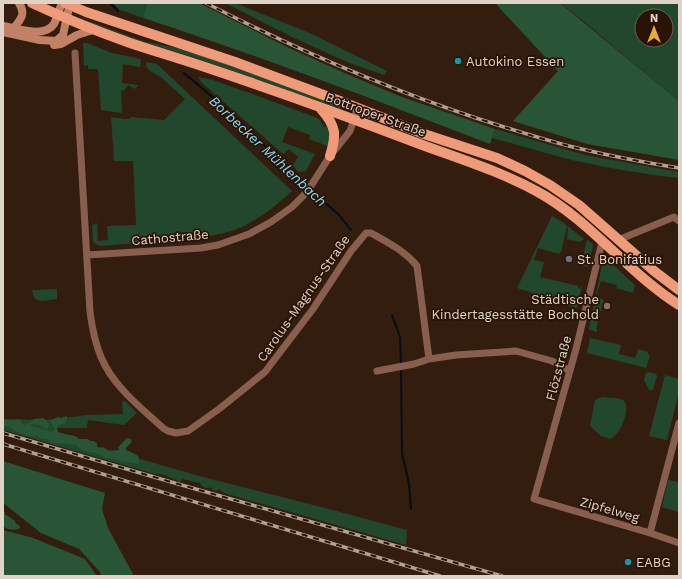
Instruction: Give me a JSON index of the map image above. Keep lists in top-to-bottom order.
{
  "streets": {
    "main road": ["Bottroper Straße"],
    "street": [
      "Cathostraße",
      "Carolus-Magnus-Straße",
      "Flözstraße",
      "Zipfelweg"
    ]
  },
  "crossings": [
    ["Bottroper Straße", "Cathostraße"],
    ["Bottroper Straße", "Flözstraße"],
    ["Cathostraße", "Carolus-Magnus-Straße"],
    ["Flözstraße", "Zipfelweg"]
  ],
  "water": ["Borbecker Mühlenbach"],
  "places": [
    "Autokino Essen",
    "St. Bonifatius",
    "Städtische Kindertagesstätte Bochold",
    "EABG"
  ],
  "north": "top"
}
